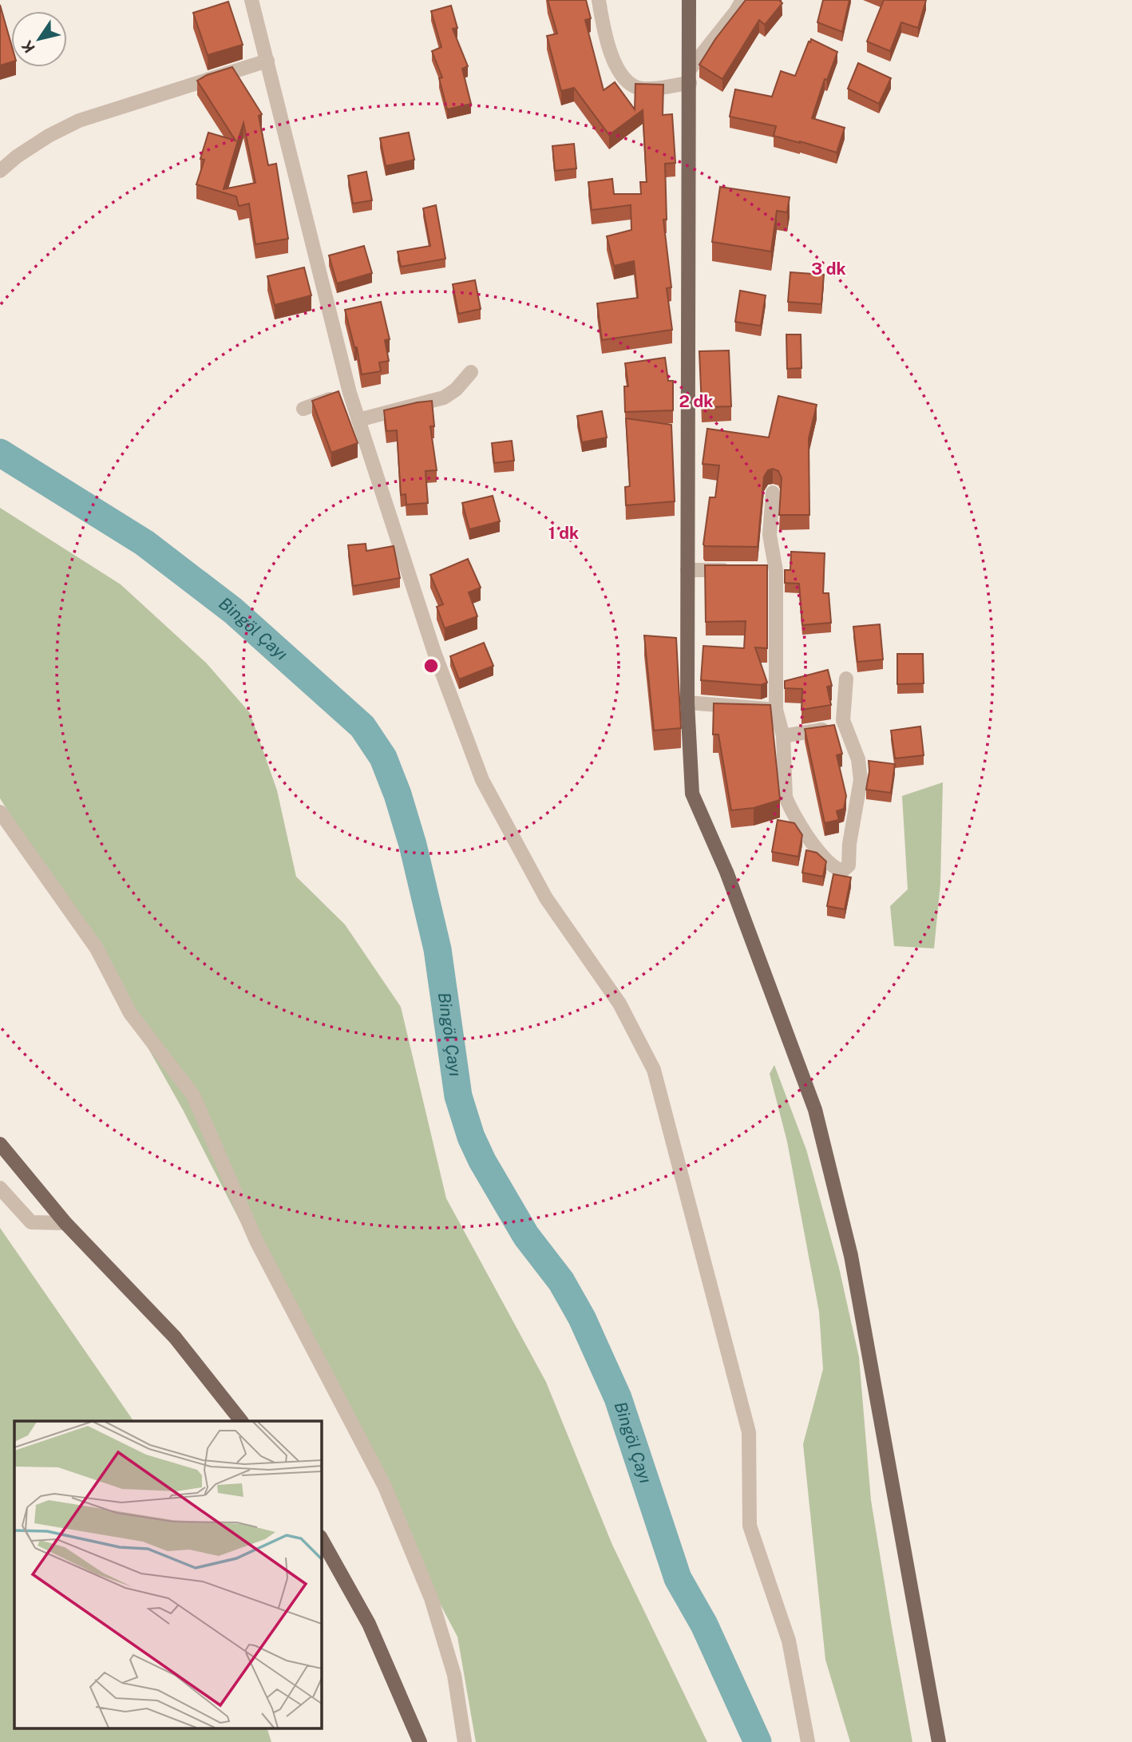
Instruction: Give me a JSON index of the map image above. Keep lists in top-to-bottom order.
{
  "water": ["Bingöl Çayı"],
  "north": "bottom left",
  "rings": ["3 dk", "2 dk", "1 dk"]
}
